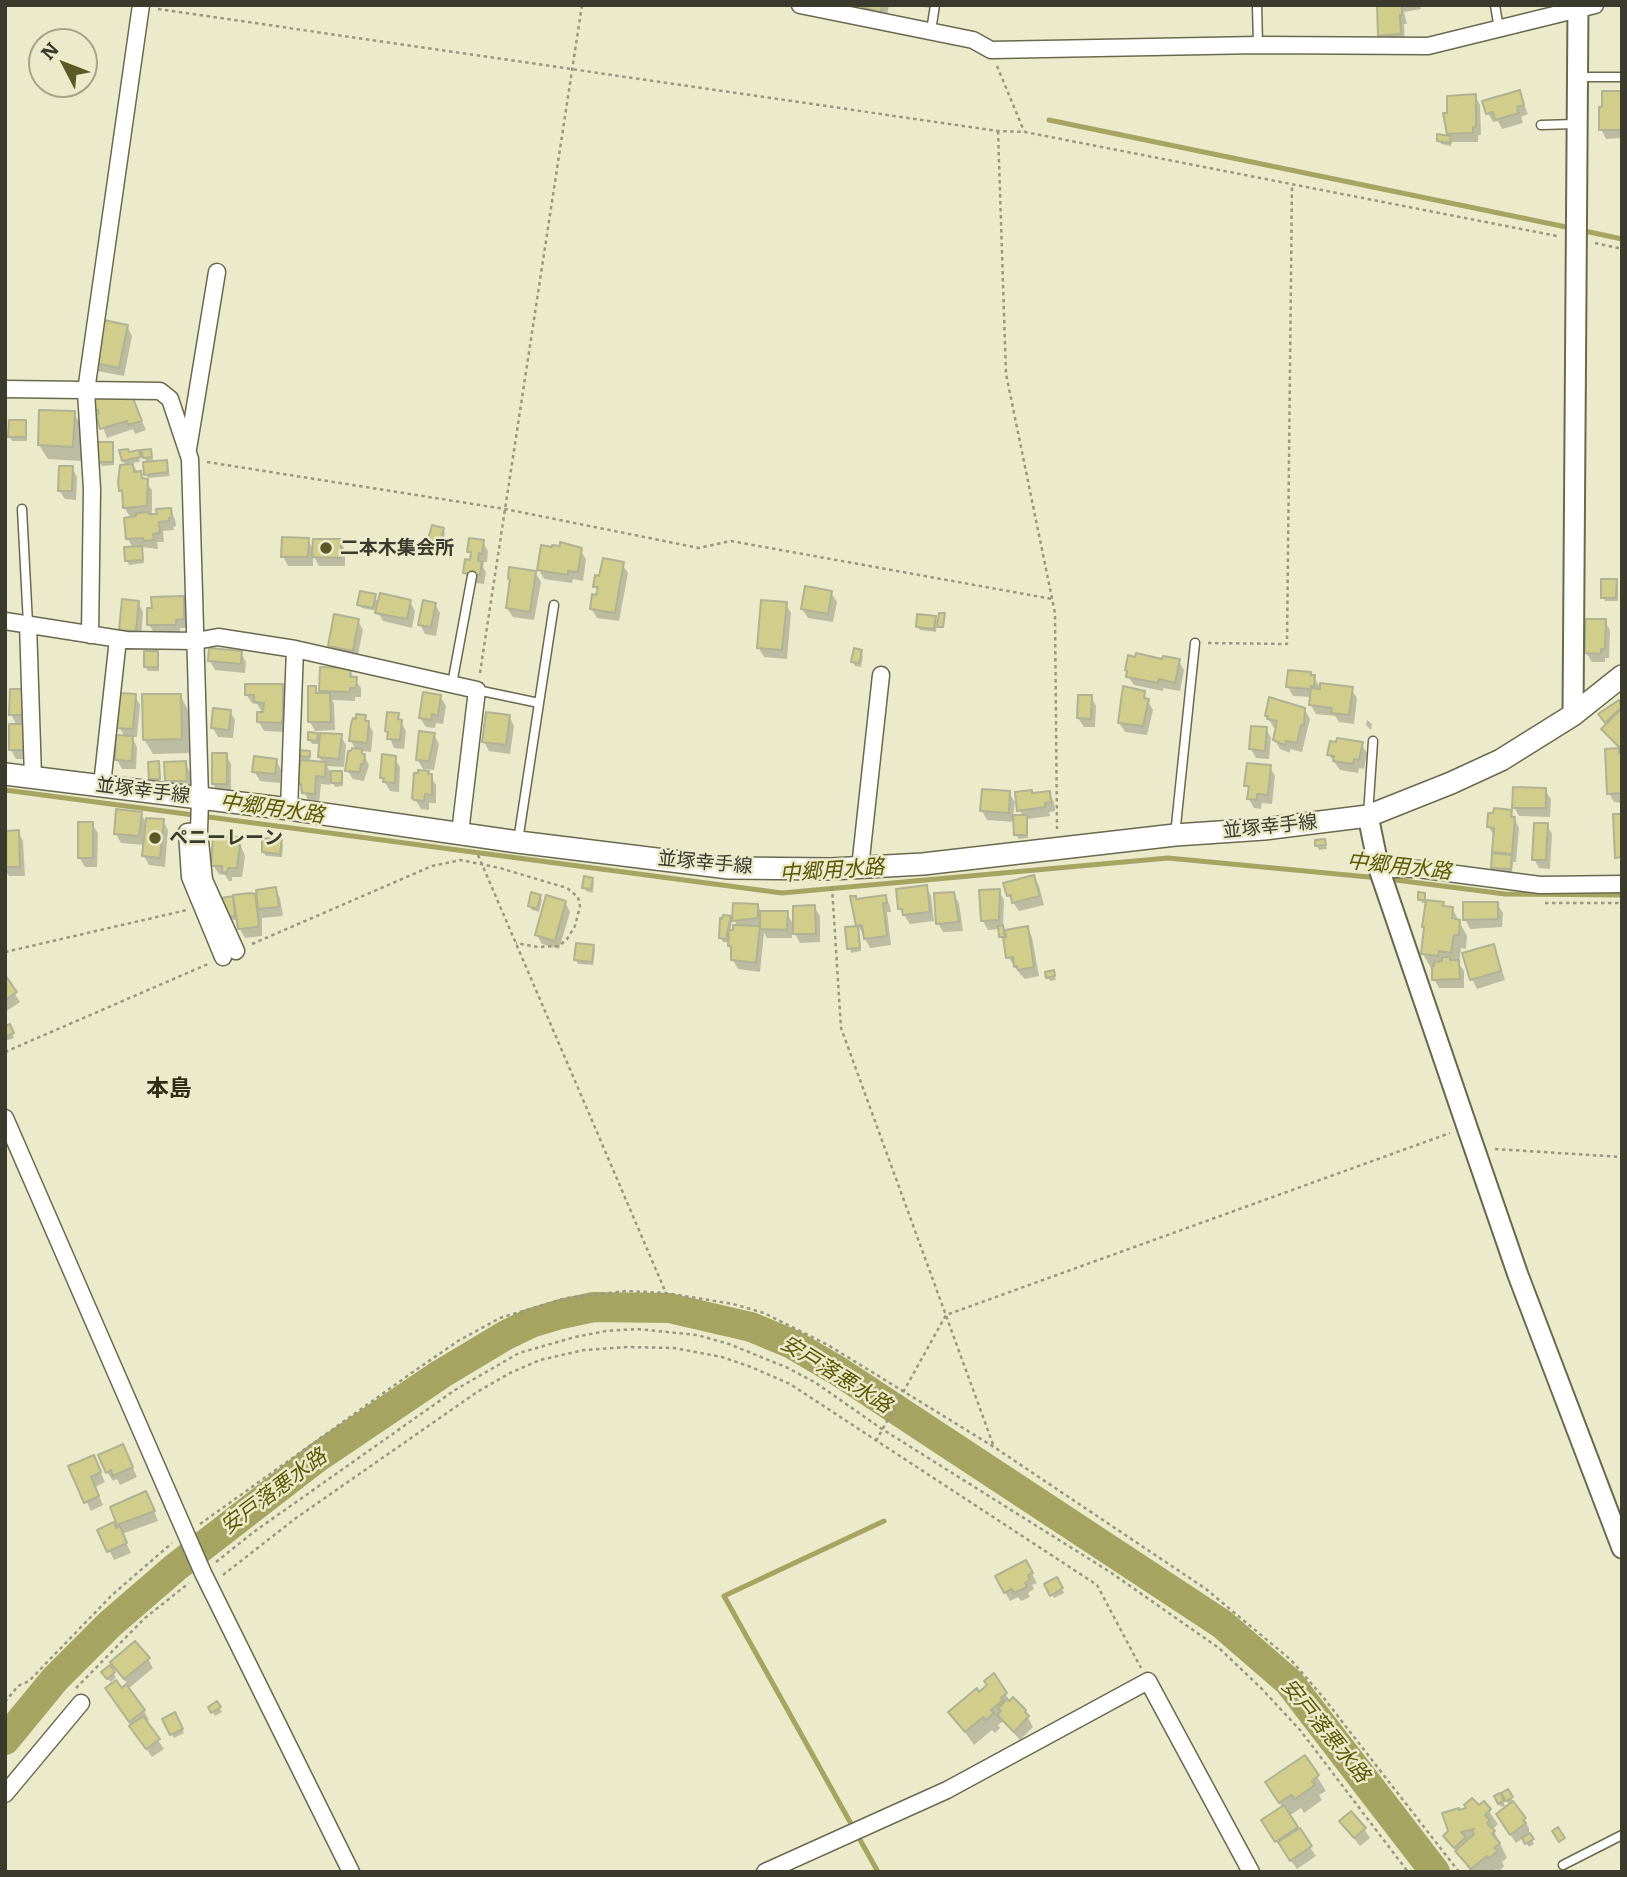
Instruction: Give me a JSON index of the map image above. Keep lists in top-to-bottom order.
{
  "streets": {
    "main road": ["並塚幸手線"]
  },
  "districts": ["本島"],
  "water": ["中郷用水路", "安戸落悪水路"],
  "places": ["二本木集会所", "ペニーレーン"],
  "north": "top left"
}
